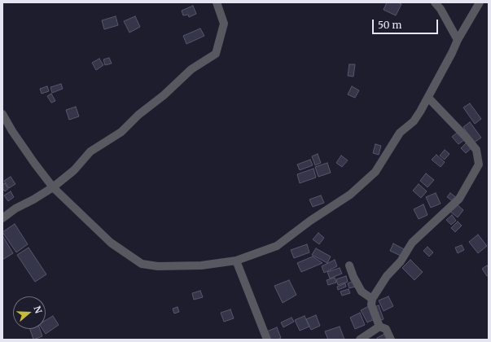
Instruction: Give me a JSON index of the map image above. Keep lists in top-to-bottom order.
{
  "scale_bar": "50 m",
  "north": "right"
}
